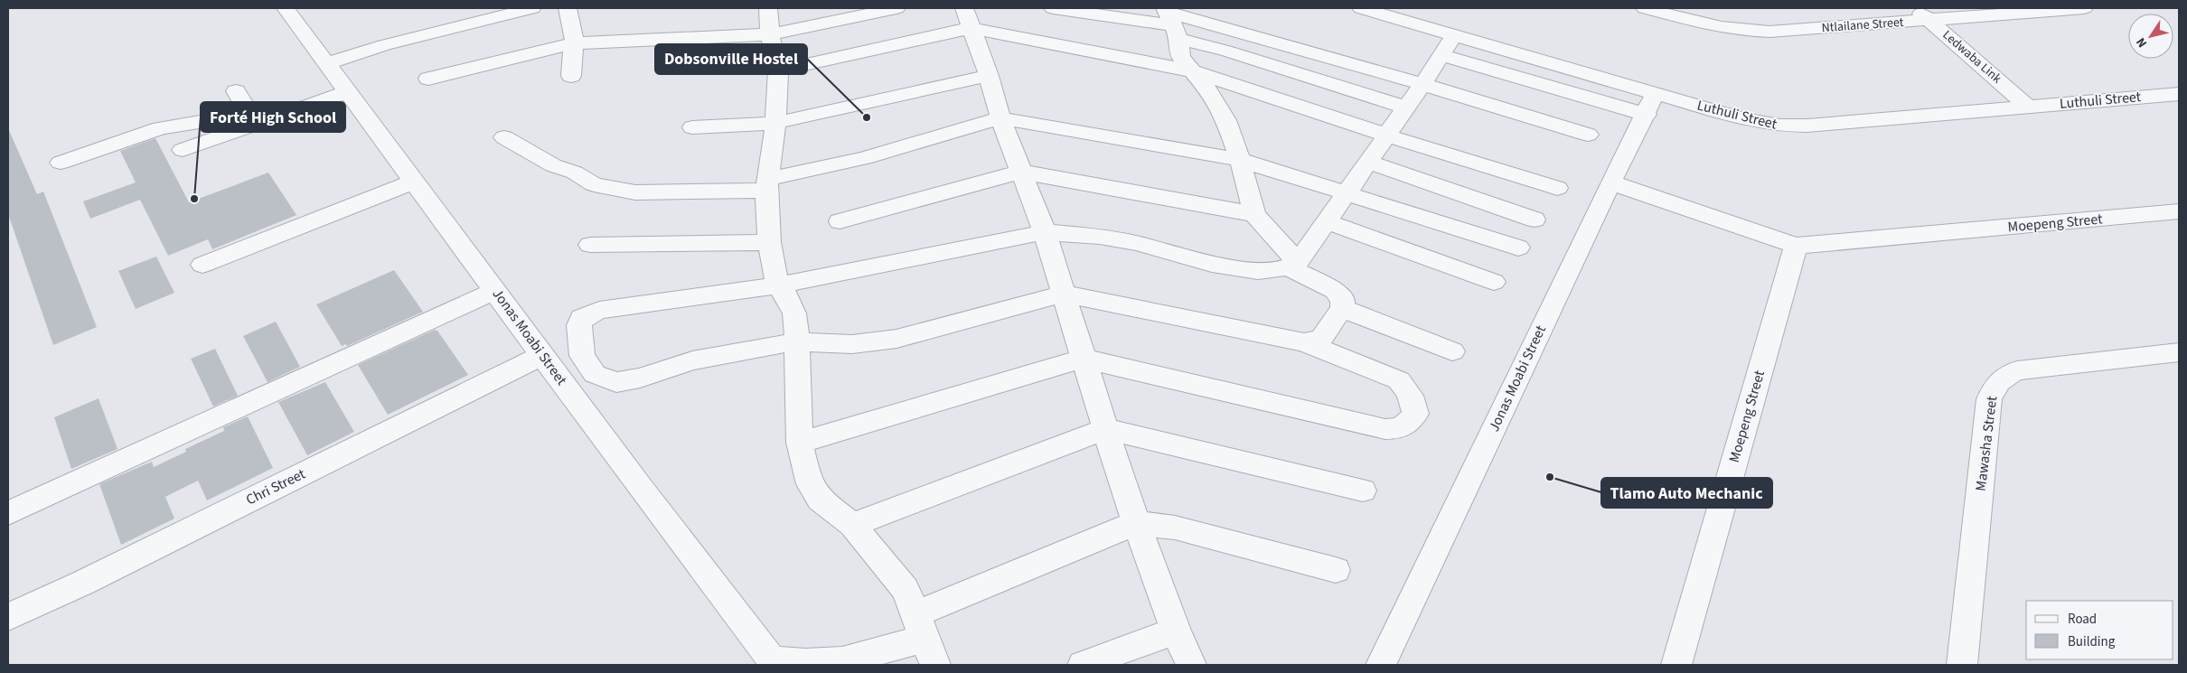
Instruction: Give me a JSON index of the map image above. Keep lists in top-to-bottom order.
{
  "streets": {
    "street": [
      "Ntlailane Street",
      "Ledwaba Link",
      "Luthuli Street",
      "Moepeng Street",
      "Jonas Moabi Street",
      "Mawasha Street",
      "Chri Street"
    ]
  },
  "crossings": [
    ["Ntlailane Street", "Ledwaba Link"],
    ["Ledwaba Link", "Luthuli Street"],
    ["Luthuli Street", "Jonas Moabi Street"],
    ["Moepeng Street", "Jonas Moabi Street"],
    ["Jonas Moabi Street", "Chri Street"]
  ],
  "places": ["Dobsonville Hostel", "Forté High School", "Tlamo Auto Mechanic"],
  "legend": ["Road", "Building"],
  "north": "bottom left"
}
